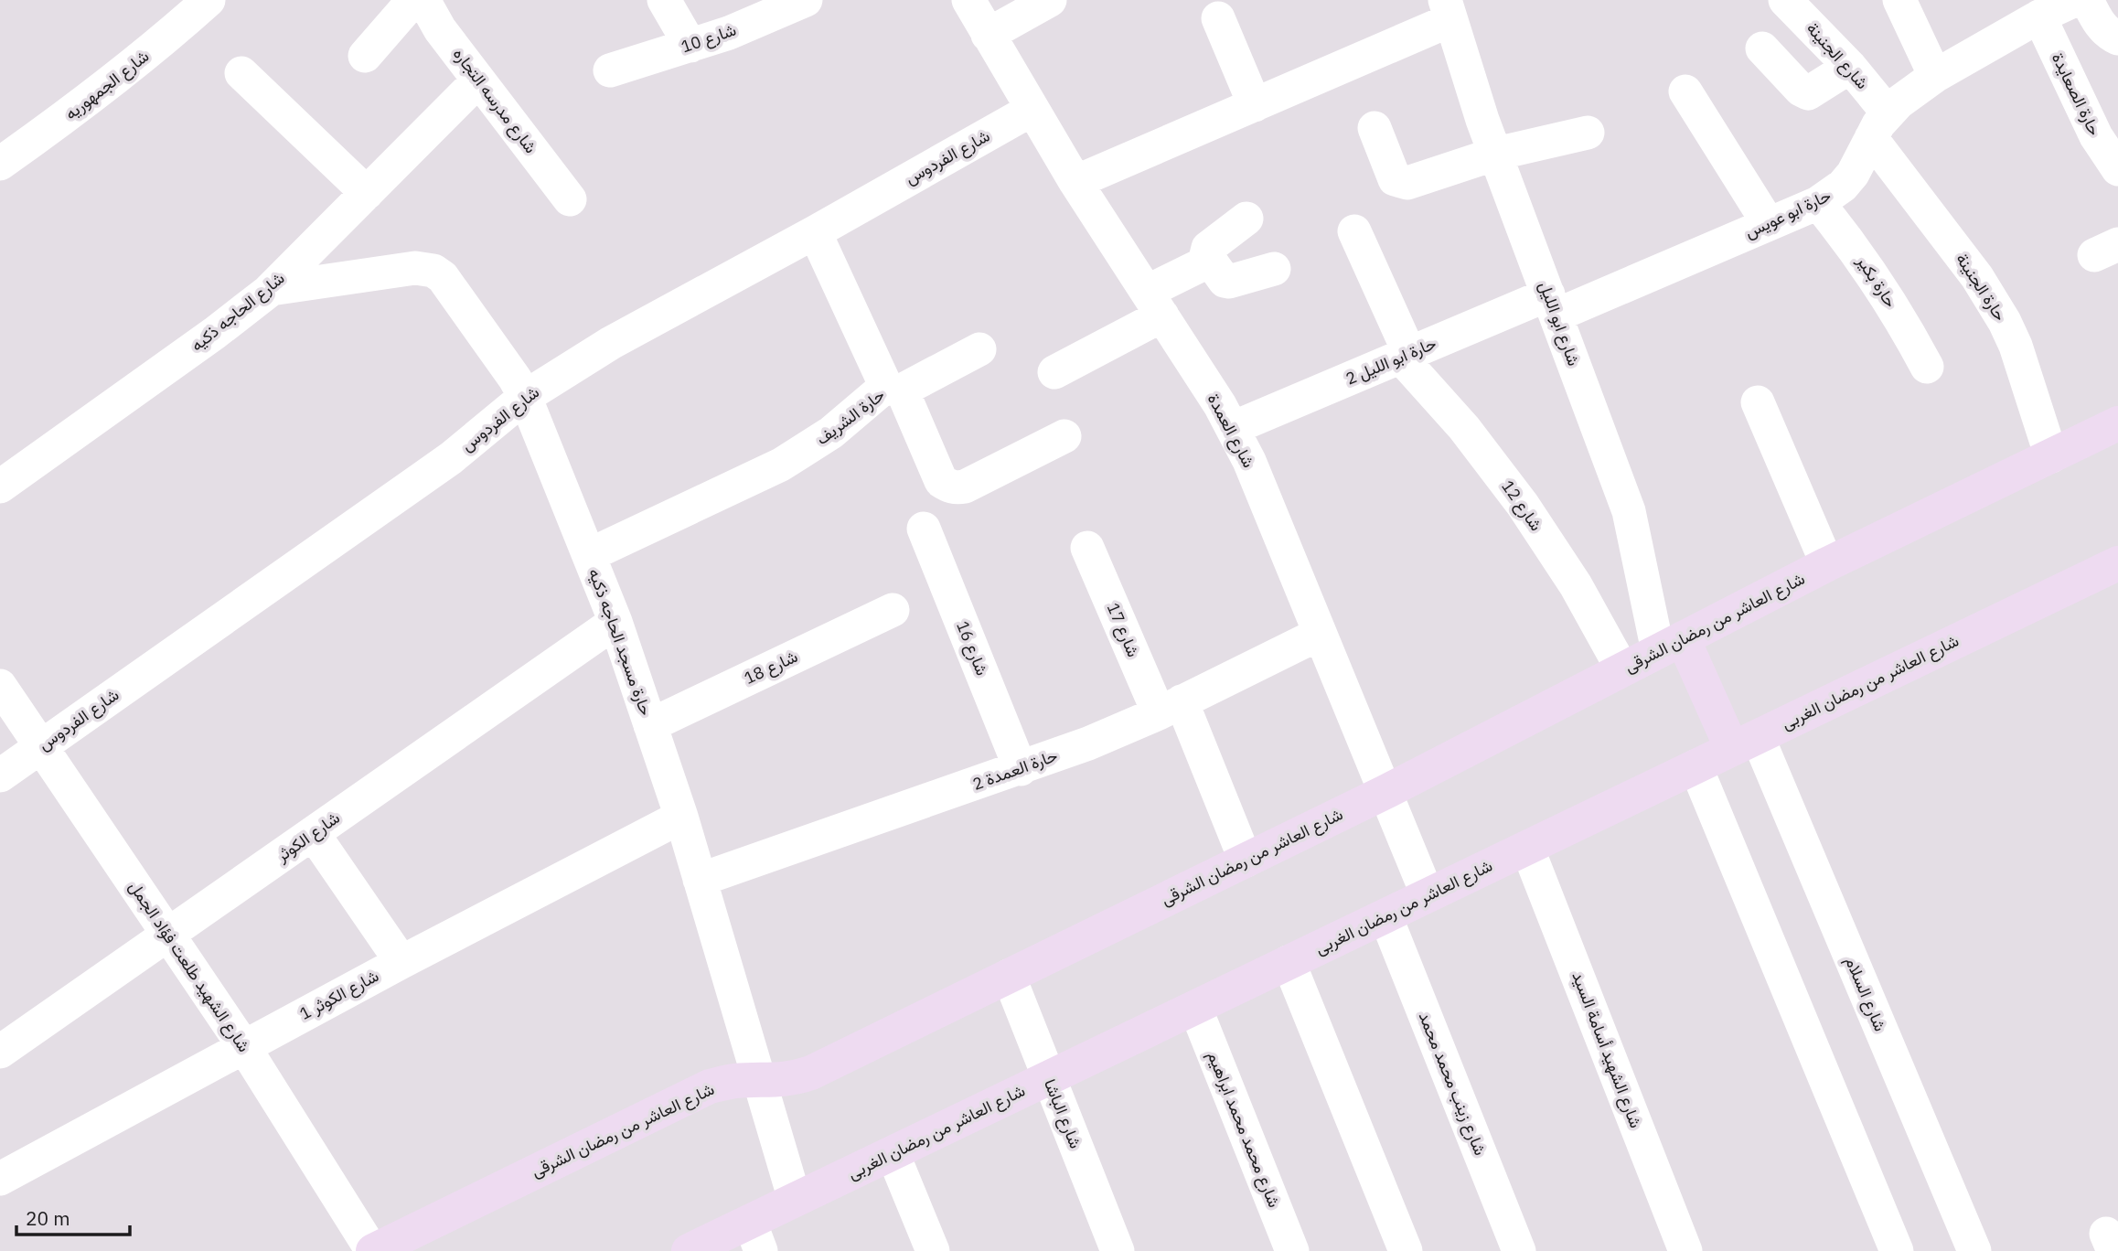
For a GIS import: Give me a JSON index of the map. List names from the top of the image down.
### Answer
{
  "streets": {
    "street": [
      "شارع 10",
      "شارع الجنينة",
      "شارع الجمهوريه",
      "حارة الصعايدة",
      "شارع مدرسه التجاره",
      "شارع الفردوس",
      "حارة ابو عويس",
      "حارة بكير",
      "حارة الجنينة",
      "شارع الحاجه ذكيه",
      "شارع ابو الليل",
      "حارة ابو الليل 2",
      "حارة الشريف",
      "شارع العمدة",
      "شارع 12",
      "شارع العاشر من رمضان الشرقى",
      "شارع 17",
      "حارة مسجد الحاجه ذكيه",
      "شارع 16",
      "شارع 18",
      "شارع العاشر من رمضان الغربى",
      "حارة العمدة 2",
      "شارع الكوثر",
      "شارع الشهيد طلعت فؤاد الجمل",
      "شارع السلام",
      "شارع الكوثر 1",
      "شارع الشهيد أسامة السيد",
      "شارع زينب محمد محمد",
      "شارع الباشا",
      "شارع محمد محمد ابراهيم"
    ]
  },
  "crossings": [
    ["شارع الجنينة", "حارة ابو عويس"],
    ["شارع الجنينة", "حارة الجنينة"],
    ["حارة الصعايدة", "حارة ابو عويس"],
    ["شارع مدرسه التجاره", "شارع الحاجه ذكيه"],
    ["شارع الفردوس", "شارع العمدة"],
    ["شارع الفردوس", "حارة مسجد الحاجه ذكيه"],
    ["شارع الفردوس", "شارع الشهيد طلعت فؤاد الجمل"],
    ["حارة ابو عويس", "حارة بكير"],
    ["حارة ابو عويس", "حارة الجنينة"],
    ["حارة ابو عويس", "شارع ابو الليل"],
    ["حارة ابو عويس", "حارة ابو الليل 2"],
    ["حارة الجنينة", "شارع العاشر من رمضان الشرقى"],
    ["شارع الحاجه ذكيه", "حارة مسجد الحاجه ذكيه"],
    ["شارع ابو الليل", "حارة ابو الليل 2"],
    ["شارع ابو الليل", "شارع العاشر من رمضان الشرقى"],
    ["حارة ابو الليل 2", "شارع العمدة"],
    ["حارة ابو الليل 2", "شارع 12"],
    ["حارة الشريف", "حارة مسجد الحاجه ذكيه"],
    ["شارع العمدة", "شارع العاشر من رمضان الشرقى"],
    ["شارع العمدة", "شارع العاشر من رمضان الغربى"],
    ["شارع العمدة", "حارة العمدة 2"],
    ["شارع 12", "شارع العاشر من رمضان الشرقى"],
    ["شارع العاشر من رمضان الشرقى", "شارع 17"],
    ["شارع العاشر من رمضان الشرقى", "حارة مسجد الحاجه ذكيه"],
    ["شارع العاشر من رمضان الشرقى", "شارع الشهيد طلعت فؤاد الجمل"],
    ["شارع العاشر من رمضان الشرقى", "شارع الباشا"],
    ["شارع 17", "حارة العمدة 2"],
    ["حارة مسجد الحاجه ذكيه", "شارع 18"],
    ["حارة مسجد الحاجه ذكيه", "شارع العاشر من رمضان الغربى"],
    ["حارة مسجد الحاجه ذكيه", "حارة العمدة 2"],
    ["حارة مسجد الحاجه ذكيه", "شارع الكوثر"],
    ["حارة مسجد الحاجه ذكيه", "شارع الكوثر 1"],
    ["شارع 16", "حارة العمدة 2"],
    ["شارع العاشر من رمضان الغربى", "شارع السلام"],
    ["شارع العاشر من رمضان الغربى", "شارع الشهيد أسامة السيد"],
    ["شارع العاشر من رمضان الغربى", "شارع زينب محمد محمد"],
    ["شارع العاشر من رمضان الغربى", "شارع الباشا"],
    ["شارع العاشر من رمضان الغربى", "شارع محمد محمد ابراهيم"],
    ["شارع الكوثر", "شارع الشهيد طلعت فؤاد الجمل"],
    ["شارع الشهيد طلعت فؤاد الجمل", "شارع الكوثر 1"]
  ],
  "scale_bar": "20 m"
}
